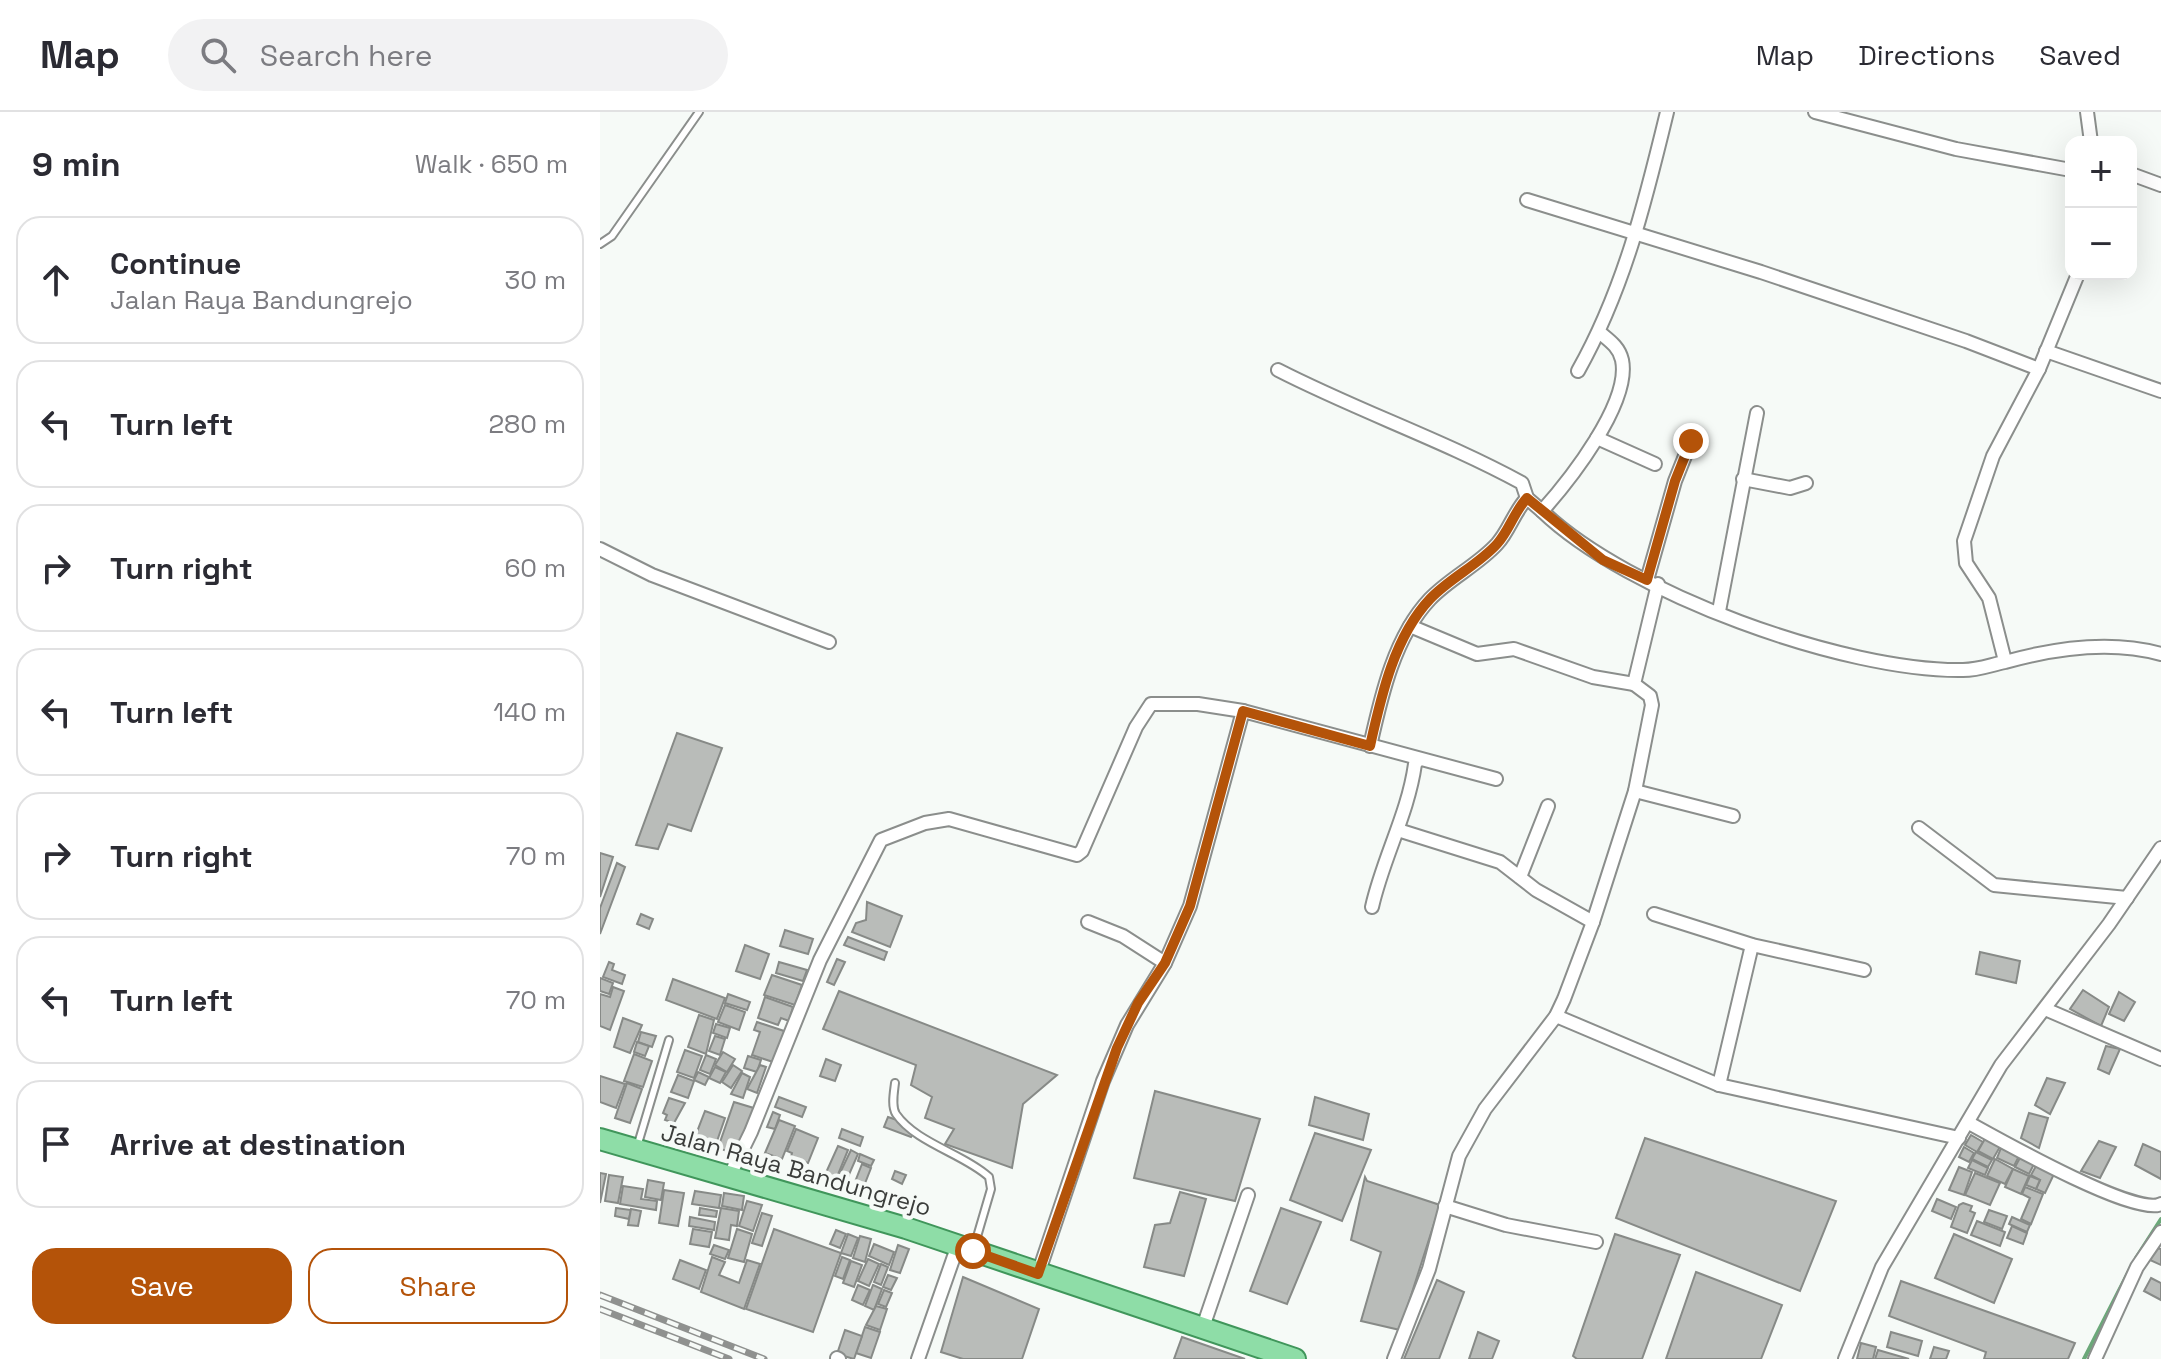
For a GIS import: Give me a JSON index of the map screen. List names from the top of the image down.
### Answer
{
  "streets": {
    "main road": ["Jalan Raya Bandungrejo"]
  },
  "page": {
    "header": "Map",
    "search": "Search here",
    "nav": ["Map", "Directions", "Saved"],
    "heading": ["9 min", "Walk · 650 m"],
    "map_buttons": ["+", "−"],
    "list": [
      ["Continue", "Jalan Raya Bandungrejo", "30 m"],
      ["Turn left", "280 m"],
      ["Turn right", "60 m"],
      ["Turn left", "140 m"],
      ["Turn right", "70 m"],
      ["Turn left", "70 m"],
      "Arrive at destination"
    ],
    "buttons": ["Save", "Share"]
  }
}
